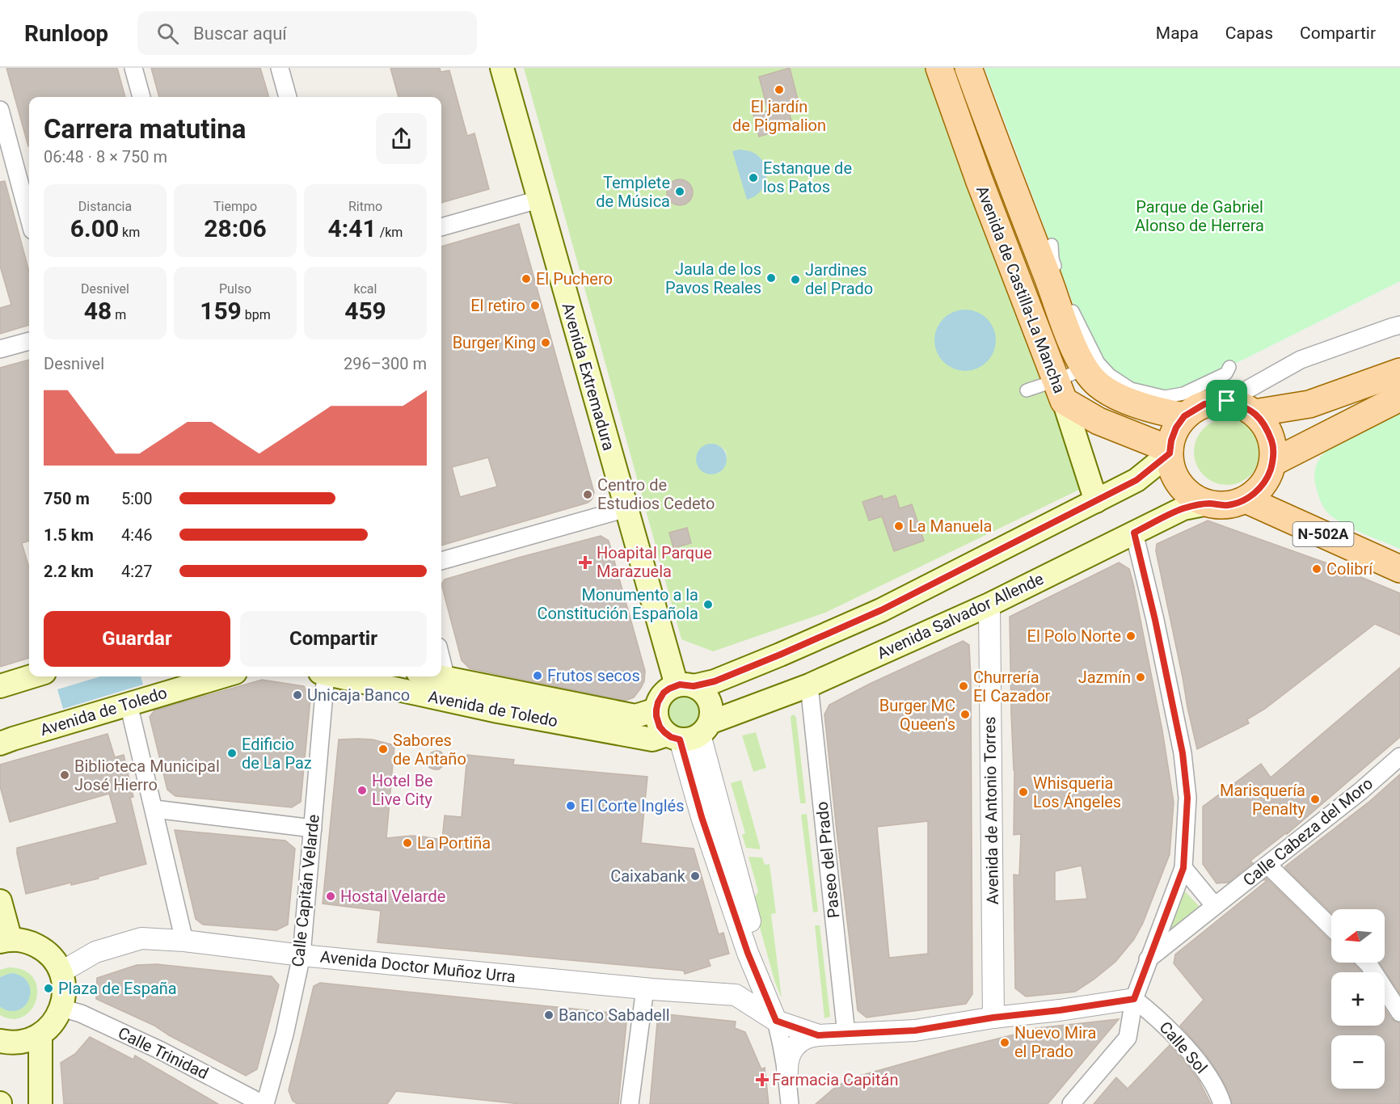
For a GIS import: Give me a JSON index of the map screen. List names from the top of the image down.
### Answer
{
  "streets": {
    "main road": [
      "Avenida de Castilla-La Mancha",
      "Avenida Extremadura",
      "N-502A",
      "Avenida Salvador Allende",
      "Avenida de Toledo"
    ],
    "street": [
      "Avenida de Antonio Torres",
      "Calle Cabeza del Moro",
      "Paseo del Prado",
      "Calle Capitán Velarde",
      "Avenida Doctor Muñoz Urra",
      "Calle Sol",
      "Calle Trinidad"
    ]
  },
  "crossings": [
    ["Avenida de Castilla-La Mancha", "N-502A"],
    ["Avenida de Castilla-La Mancha", "Avenida Salvador Allende"],
    ["Avenida Extremadura", "Avenida Salvador Allende"],
    ["Avenida Extremadura", "Avenida de Toledo"],
    ["Avenida Extremadura", "Avenida Doctor Muñoz Urra"],
    ["N-502A", "Avenida Salvador Allende"],
    ["Avenida Salvador Allende", "Avenida de Toledo"],
    ["Avenida Salvador Allende", "Avenida de Antonio Torres"],
    ["Avenida Salvador Allende", "Paseo del Prado"],
    ["Calle Capitán Velarde", "Avenida Doctor Muñoz Urra"],
    ["Calle Capitán Velarde", "Calle Trinidad"]
  ],
  "parks": ["Parque de Gabriel Alonso de Herrera"],
  "places": {
    "other": [
      "El jardín de Pigmalion",
      "Estanque de los Patos",
      "Templete de Música",
      "Jaula de los Pavos Reales",
      "El Puchero",
      "Jardines del Prado",
      "El retiro",
      "Burger King",
      "Centro de Estudios Cedeto",
      "La Manuela",
      "Colibrí",
      "Monumento a la Constitución Española",
      "El Polo Norte",
      "Frutos secos",
      "Jazmín",
      "Churrería El Cazador",
      "Unicaja Banco",
      "Burger MC Queen's",
      "Sabores de Antaño",
      "Edificio de La Paz",
      "Biblioteca Municipal José Hierro",
      "Hotel Be Live City",
      "Whisqueria Los Ángeles",
      "Marisquería Penalty",
      "El Corte Inglés",
      "La Portiña",
      "Caixabank",
      "Hostal Velarde",
      "Plaza de España",
      "Banco Sabadell",
      "Nuevo Mira el Prado"
    ],
    "health": ["Hoapital Parque Marazuela", "Farmacia Capitán"]
  },
  "north": "left",
  "page": {
    "header": "Runloop",
    "search": "Buscar aquí",
    "nav": ["Mapa", "Capas", "Compartir"],
    "heading": ["Carrera matutina", "06:48 · 8 × 750 m"],
    "stats": [
      ["Distancia", "6.00 km"],
      ["Tiempo", "28:06"],
      ["Ritmo", "4:41 /km"],
      ["Desnivel", "48 m"],
      ["Pulso", "159 bpm"],
      ["kcal", "459"]
    ],
    "chart": ["Desnivel", "296–300 m"],
    "list": [
      {
        "name": "750 m",
        "note": "5:00"
      },
      {
        "name": "1.5 km",
        "note": "4:46"
      },
      {
        "name": "2.2 km",
        "note": "4:27"
      }
    ],
    "buttons": ["Guardar", "Compartir"],
    "map_buttons": ["+", "−"]
  }
}
